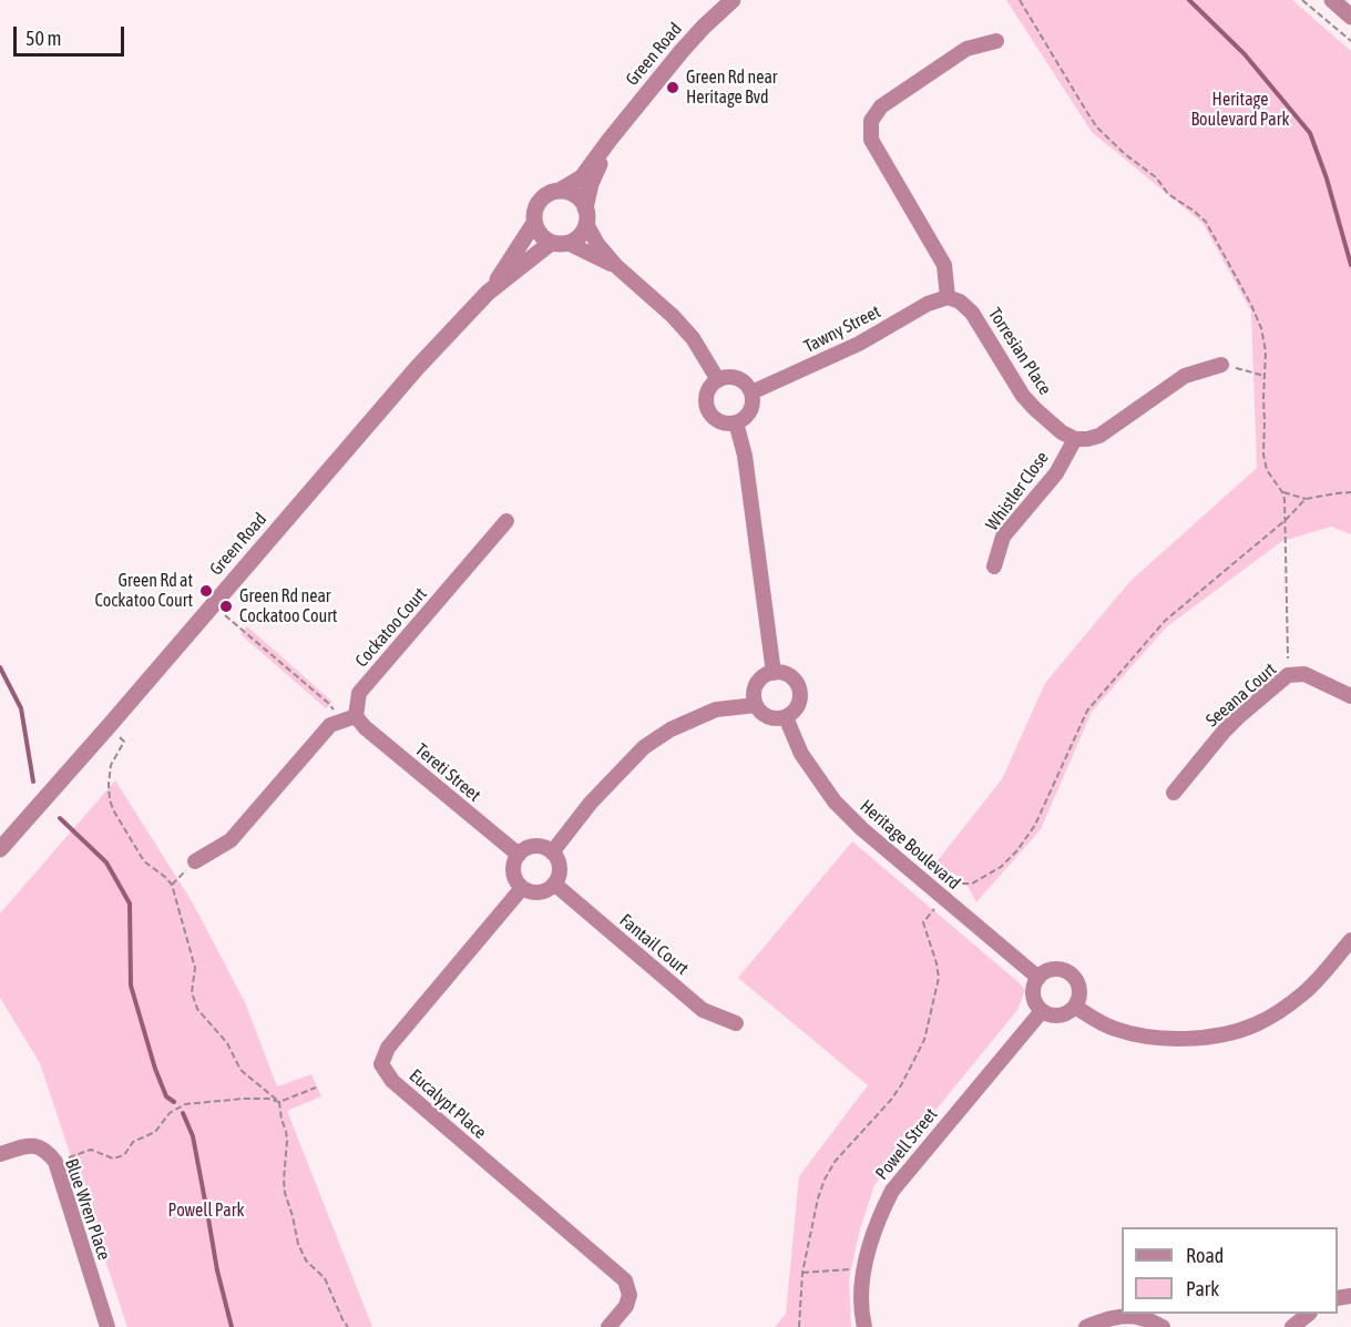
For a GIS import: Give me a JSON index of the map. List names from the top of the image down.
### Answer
{
  "streets": {
    "street": [
      "Green Road",
      "Tawny Street",
      "Torresian Place",
      "Whistler Close",
      "Cockatoo Court",
      "Seeana Court",
      "Tereti Street",
      "Heritage Boulevard",
      "Fantail Court",
      "Eucalypt Place",
      "Powell Street",
      "Blue Wren Place"
    ]
  },
  "crossings": [
    ["Tawny Street", "Torresian Place"],
    ["Torresian Place", "Whistler Close"],
    ["Cockatoo Court", "Tereti Street"],
    ["Tereti Street", "Fantail Court"],
    ["Tereti Street", "Eucalypt Place"],
    ["Heritage Boulevard", "Powell Street"],
    ["Fantail Court", "Eucalypt Place"]
  ],
  "parks": ["Heritage Boulevard Park", "Powell Park"],
  "places": ["Green Rd near Heritage Bvd", "Green Rd at Cockatoo Court", "Green Rd near Cockatoo Court"],
  "legend": ["Road", "Park"],
  "scale_bar": "50 m"
}
